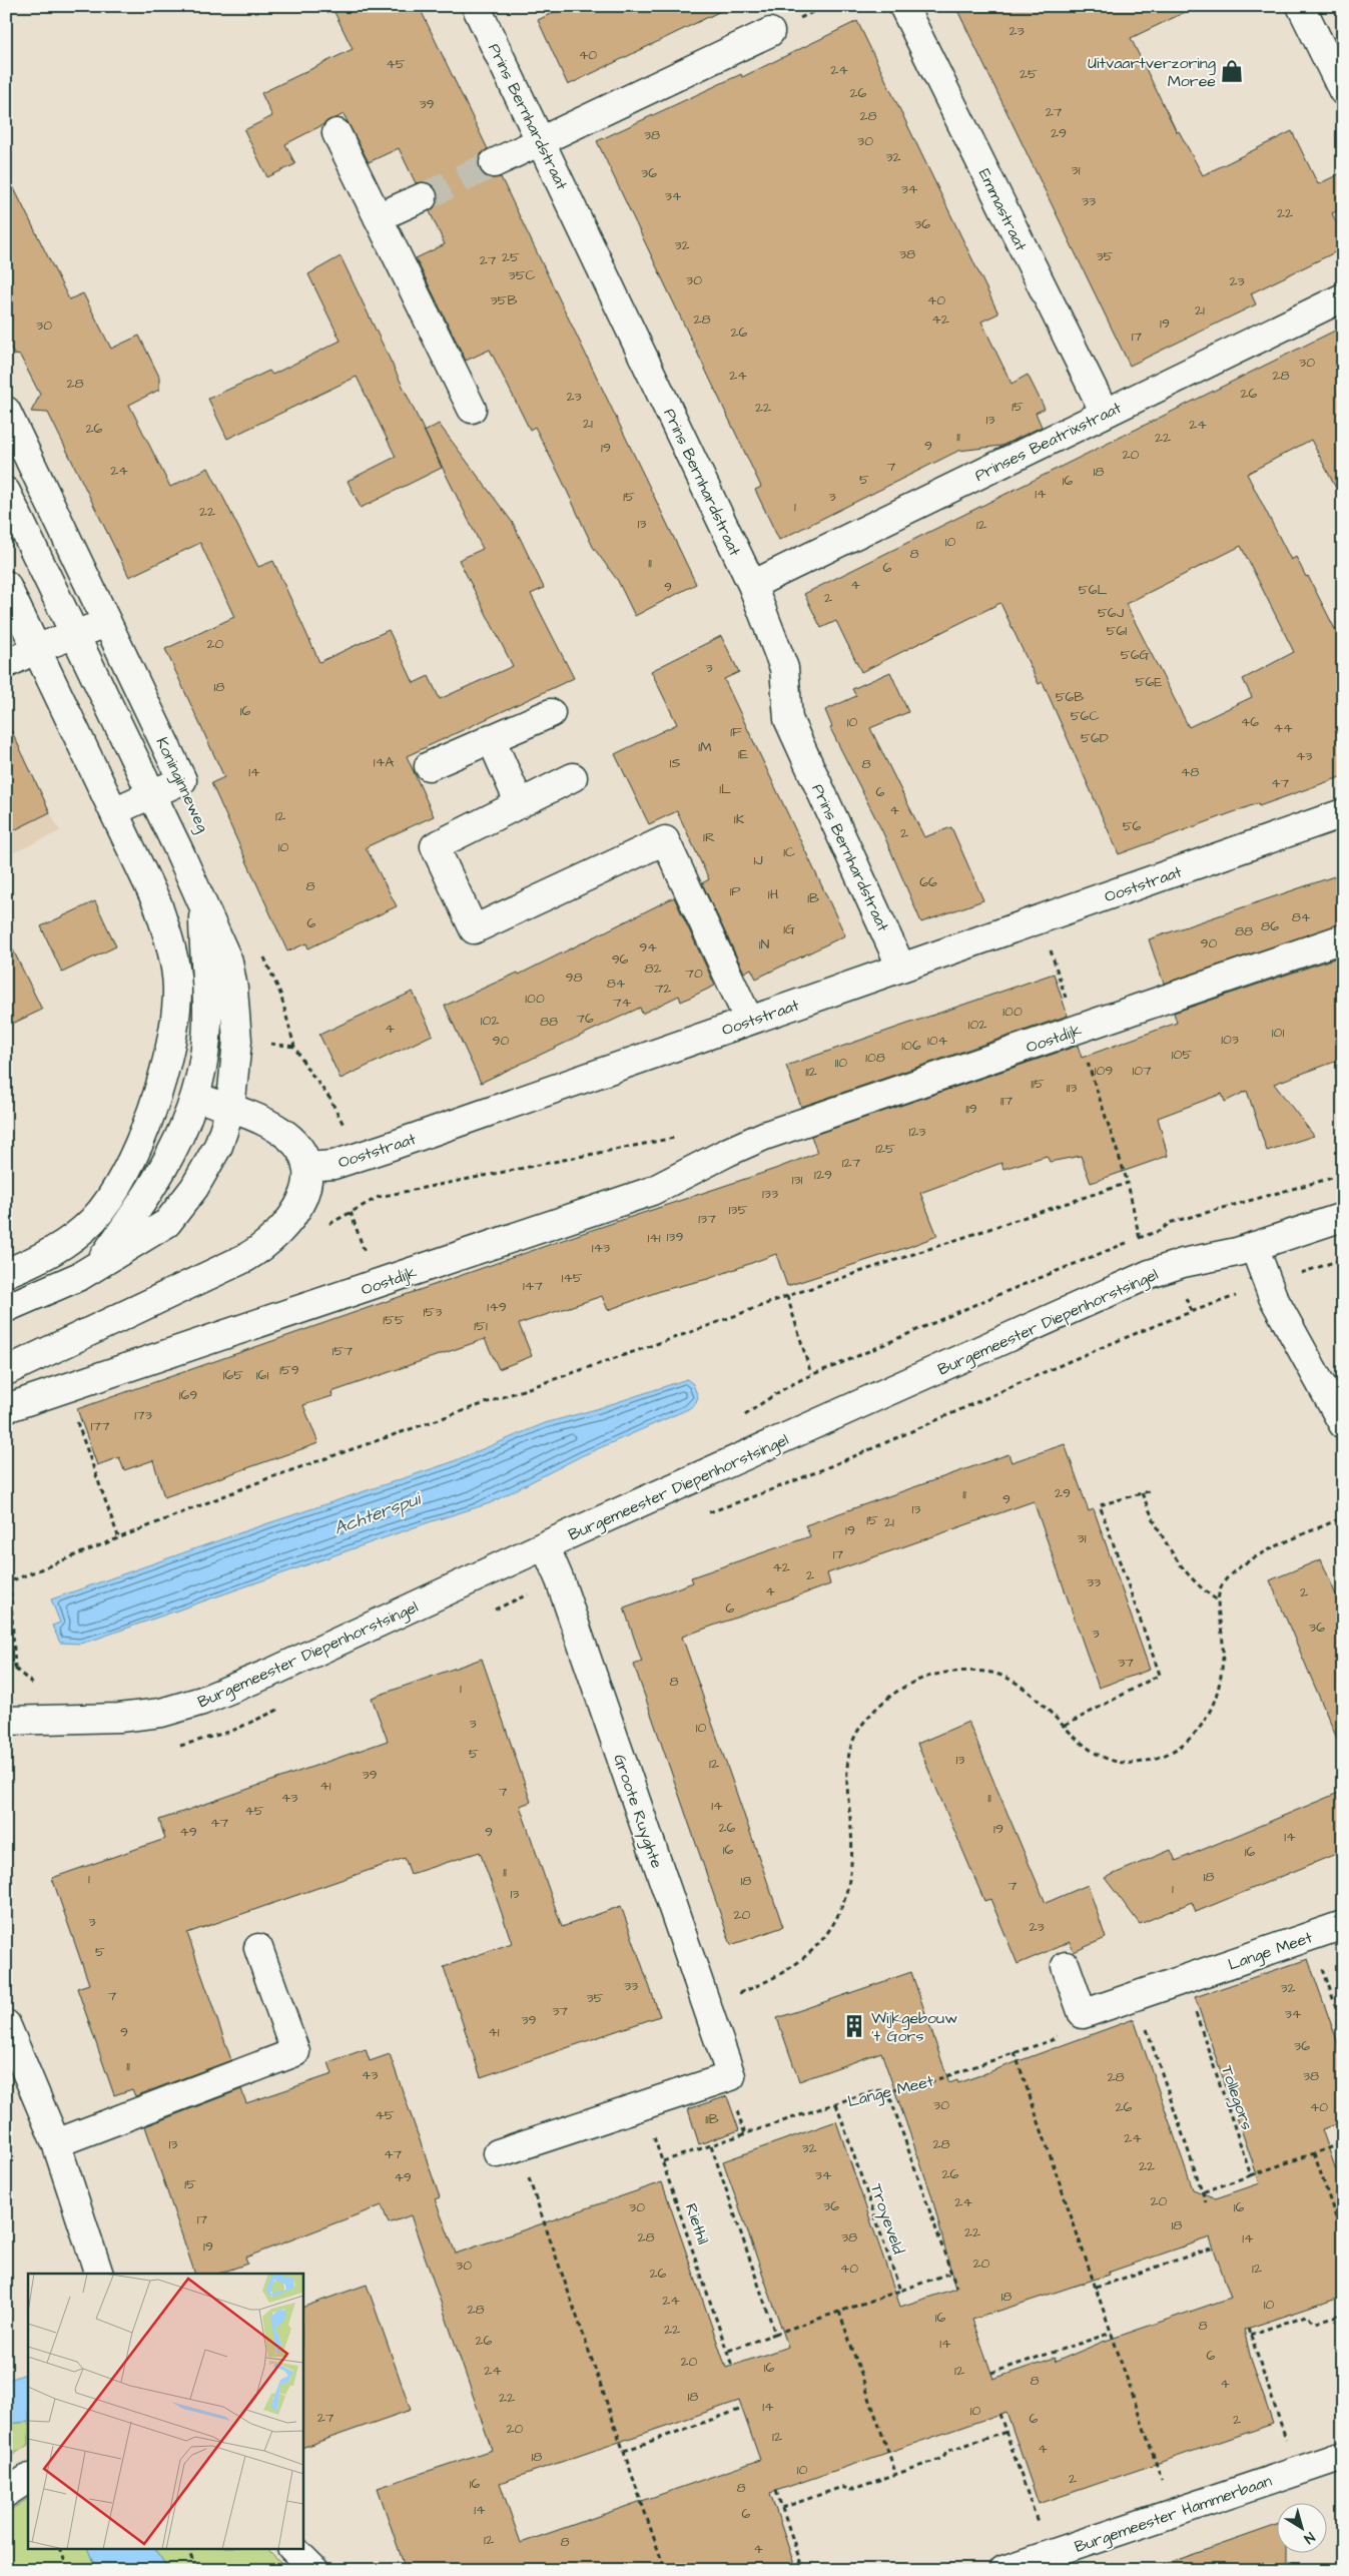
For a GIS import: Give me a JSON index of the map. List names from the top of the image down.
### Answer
{
  "streets": {
    "street": [
      "Prins Bernhardstraat",
      "Emmastraat",
      "Prinses Beatrixstraat",
      "Koninginneweg",
      "Ooststraat",
      "Oostdijk",
      "Burgemeester Diepenhorstsingel",
      "Groote Ruyghte",
      "Lange Meet",
      "Burgemeester Hammerbaan"
    ],
    "path": ["Tollegors", "Troyeveld", "Riethil"]
  },
  "crossings": [
    ["Prins Bernhardstraat", "Prinses Beatrixstraat"],
    ["Prins Bernhardstraat", "Ooststraat"],
    ["Emmastraat", "Prinses Beatrixstraat"],
    ["Burgemeester Diepenhorstsingel", "Groote Ruyghte"],
    ["Groote Ruyghte", "Riethil"],
    ["Lange Meet", "Tollegors"],
    ["Lange Meet", "Troyeveld"],
    ["Lange Meet", "Riethil"]
  ],
  "water": ["Achterspui"],
  "places": {
    "shop": ["Uitvaartverzoring Moree"],
    "building": ["Wijkgebouw 't Gors"]
  },
  "house_numbers": [
    "23",
    "40",
    "45",
    "24",
    "25",
    "26",
    "39",
    "27",
    "28",
    "29",
    "38",
    "30",
    "32",
    "31",
    "36",
    "34",
    "34",
    "33",
    "22",
    "36",
    "32",
    "38",
    "35",
    "25",
    "27",
    "35C",
    "30",
    "23",
    "35B",
    "40",
    "21",
    "28",
    "42",
    "19",
    "30",
    "26",
    "17",
    "30",
    "24",
    "28",
    "28",
    "26",
    "23",
    "15",
    "22",
    "13",
    "21",
    "24",
    "26",
    "11",
    "22",
    "9",
    "19",
    "20",
    "7",
    "24",
    "18",
    "5",
    "16",
    "14",
    "15",
    "3",
    "1",
    "22",
    "13",
    "12",
    "10",
    "8",
    "11",
    "6",
    "4",
    "9",
    "56L",
    "2",
    "56J",
    "56I",
    "20",
    "56G",
    "3",
    "56E",
    "18",
    "56B",
    "16",
    "56C",
    "10",
    "46",
    "44",
    "1F",
    "56D",
    "1M",
    "1E",
    "43",
    "14A",
    "1S",
    "8",
    "14",
    "48",
    "47",
    "1L",
    "6",
    "4",
    "12",
    "1K",
    "56",
    "2",
    "1R",
    "10",
    "1C",
    "1J",
    "66",
    "8",
    "1P",
    "1H",
    "1B",
    "84",
    "6",
    "86",
    "1G",
    "88",
    "90",
    "1N",
    "94",
    "96",
    "82",
    "70",
    "98",
    "84",
    "72",
    "100",
    "74",
    "100",
    "76",
    "102",
    "88",
    "102",
    "4",
    "101",
    "103",
    "90",
    "104",
    "106",
    "105",
    "108",
    "110",
    "109",
    "107",
    "112",
    "115",
    "113",
    "117",
    "119",
    "123",
    "125",
    "127",
    "129",
    "131",
    "133",
    "135",
    "137",
    "139",
    "141",
    "143",
    "145",
    "147",
    "149",
    "153",
    "155",
    "151",
    "157",
    "159",
    "165",
    "161",
    "169",
    "173",
    "177",
    "29",
    "11",
    "9",
    "13",
    "15",
    "21",
    "19",
    "31",
    "17",
    "42",
    "2",
    "33",
    "4",
    "2",
    "6",
    "36",
    "3",
    "37",
    "8",
    "1",
    "3",
    "10",
    "5",
    "13",
    "12",
    "39",
    "41",
    "7",
    "43",
    "11",
    "14",
    "45",
    "47",
    "26",
    "19",
    "49",
    "9",
    "14",
    "16",
    "16",
    "11",
    "18",
    "1",
    "18",
    "7",
    "1",
    "13",
    "20",
    "3",
    "23",
    "5",
    "33",
    "32",
    "7",
    "35",
    "37",
    "34",
    "39",
    "9",
    "41",
    "36",
    "11",
    "43",
    "38",
    "28",
    "30",
    "26",
    "40",
    "45",
    "11B",
    "24",
    "13",
    "28",
    "32",
    "47",
    "22",
    "26",
    "34",
    "49",
    "15",
    "20",
    "24",
    "36",
    "30",
    "16",
    "17",
    "18",
    "22",
    "28",
    "38",
    "14",
    "19",
    "20",
    "30",
    "40",
    "12",
    "26",
    "18",
    "24",
    "10",
    "28",
    "16",
    "8",
    "22",
    "26",
    "14",
    "6",
    "20",
    "16",
    "24",
    "12",
    "8",
    "4",
    "18",
    "22",
    "14",
    "10",
    "27",
    "6",
    "2",
    "20",
    "12",
    "4",
    "18",
    "10",
    "2",
    "16",
    "8",
    "14",
    "6",
    "12",
    "8",
    "4"
  ],
  "north": "bottom right"
}
